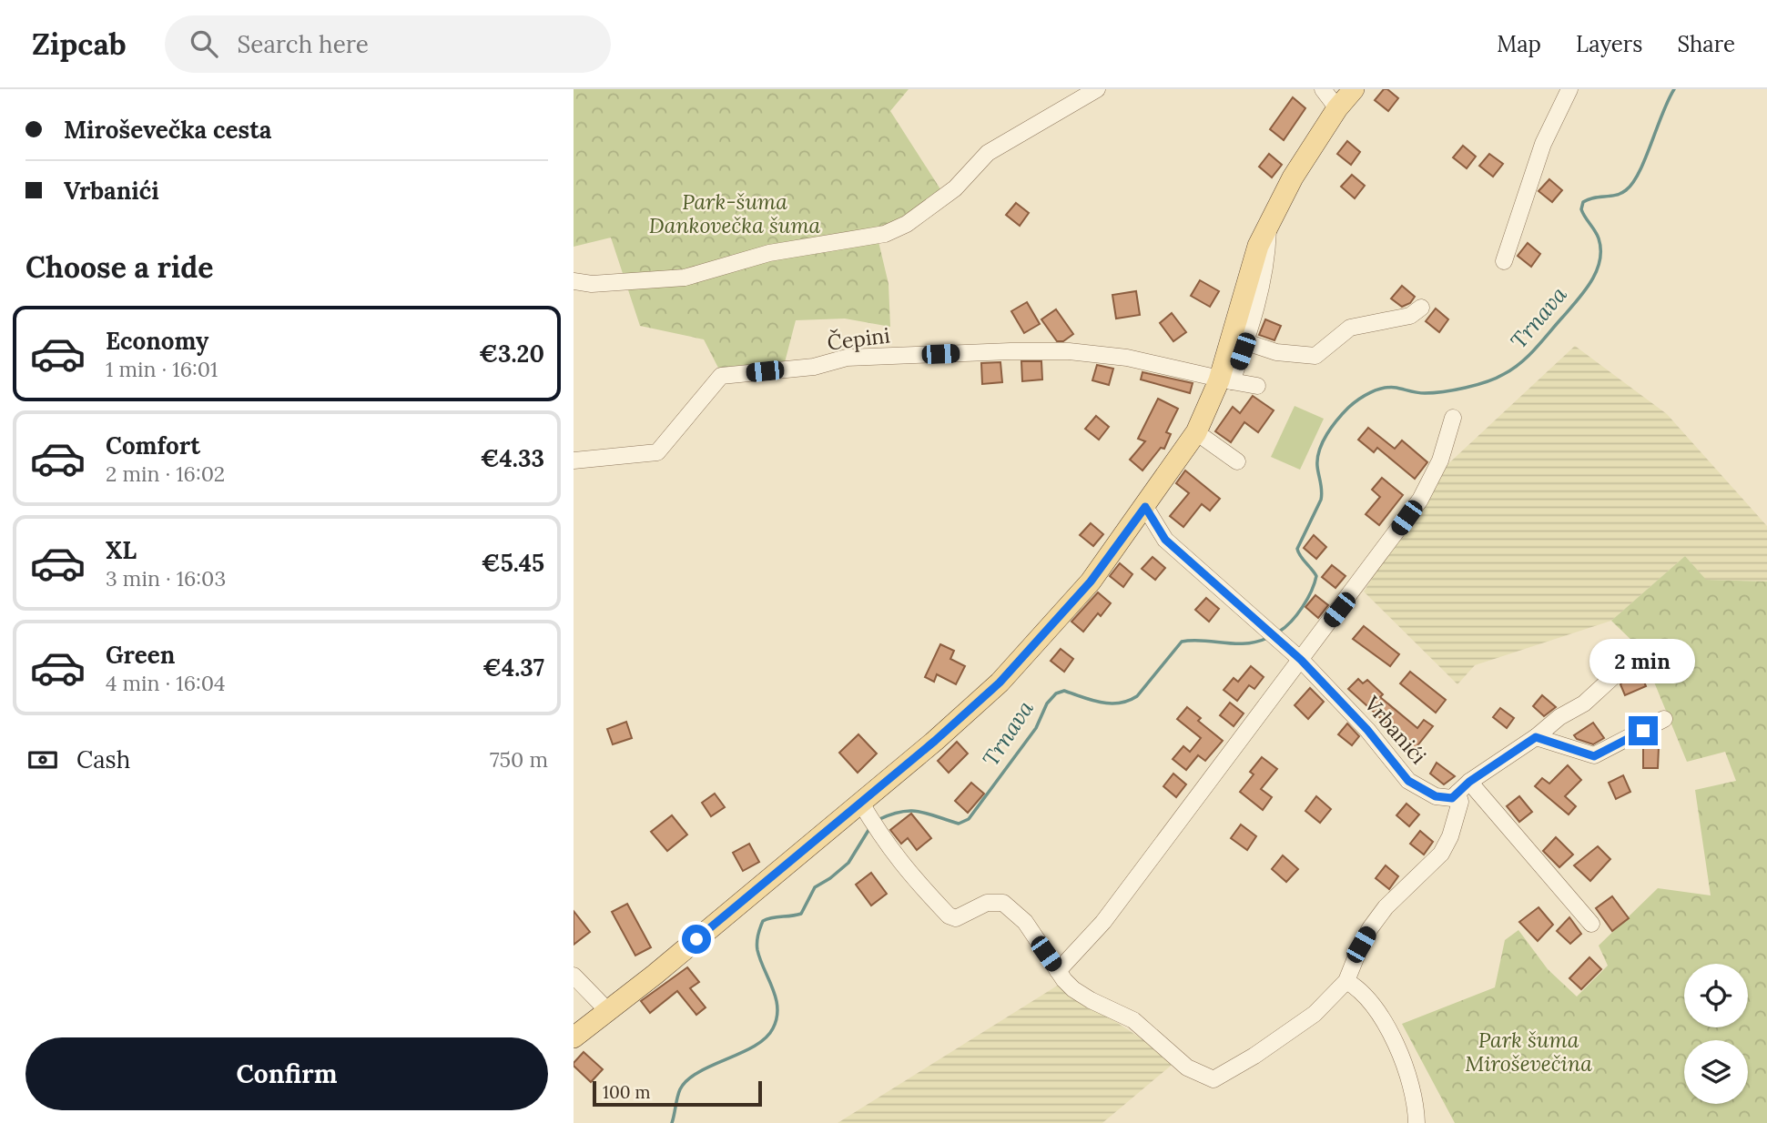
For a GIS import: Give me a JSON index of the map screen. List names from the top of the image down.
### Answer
{
  "streets": {
    "street": ["Čepini", "Vrbanići"]
  },
  "water": ["Trnava"],
  "parks": ["Park-šuma Dankovečka šuma", "Park šuma Miroševečina"],
  "scale_bar": "100 m",
  "page": {
    "header": "Zipcab",
    "search": "Search here",
    "nav": ["Map", "Layers", "Share"],
    "banner": ["Miroševečka cesta", "Vrbanići"],
    "heading": "Choose a ride",
    "list": [
      {
        "name": "Economy",
        "note": "1 min · 16:01",
        "value": "€3.20"
      },
      {
        "name": "Comfort",
        "note": "2 min · 16:02",
        "value": "€4.33"
      },
      {
        "name": "XL",
        "note": "3 min · 16:03",
        "value": "€5.45"
      },
      {
        "name": "Green",
        "note": "4 min · 16:04",
        "value": "€4.37"
      }
    ],
    "bubble": "2 min",
    "pay": ["Cash", "750 m"],
    "buttons": "Confirm",
    "scale": "100 m"
  }
}
